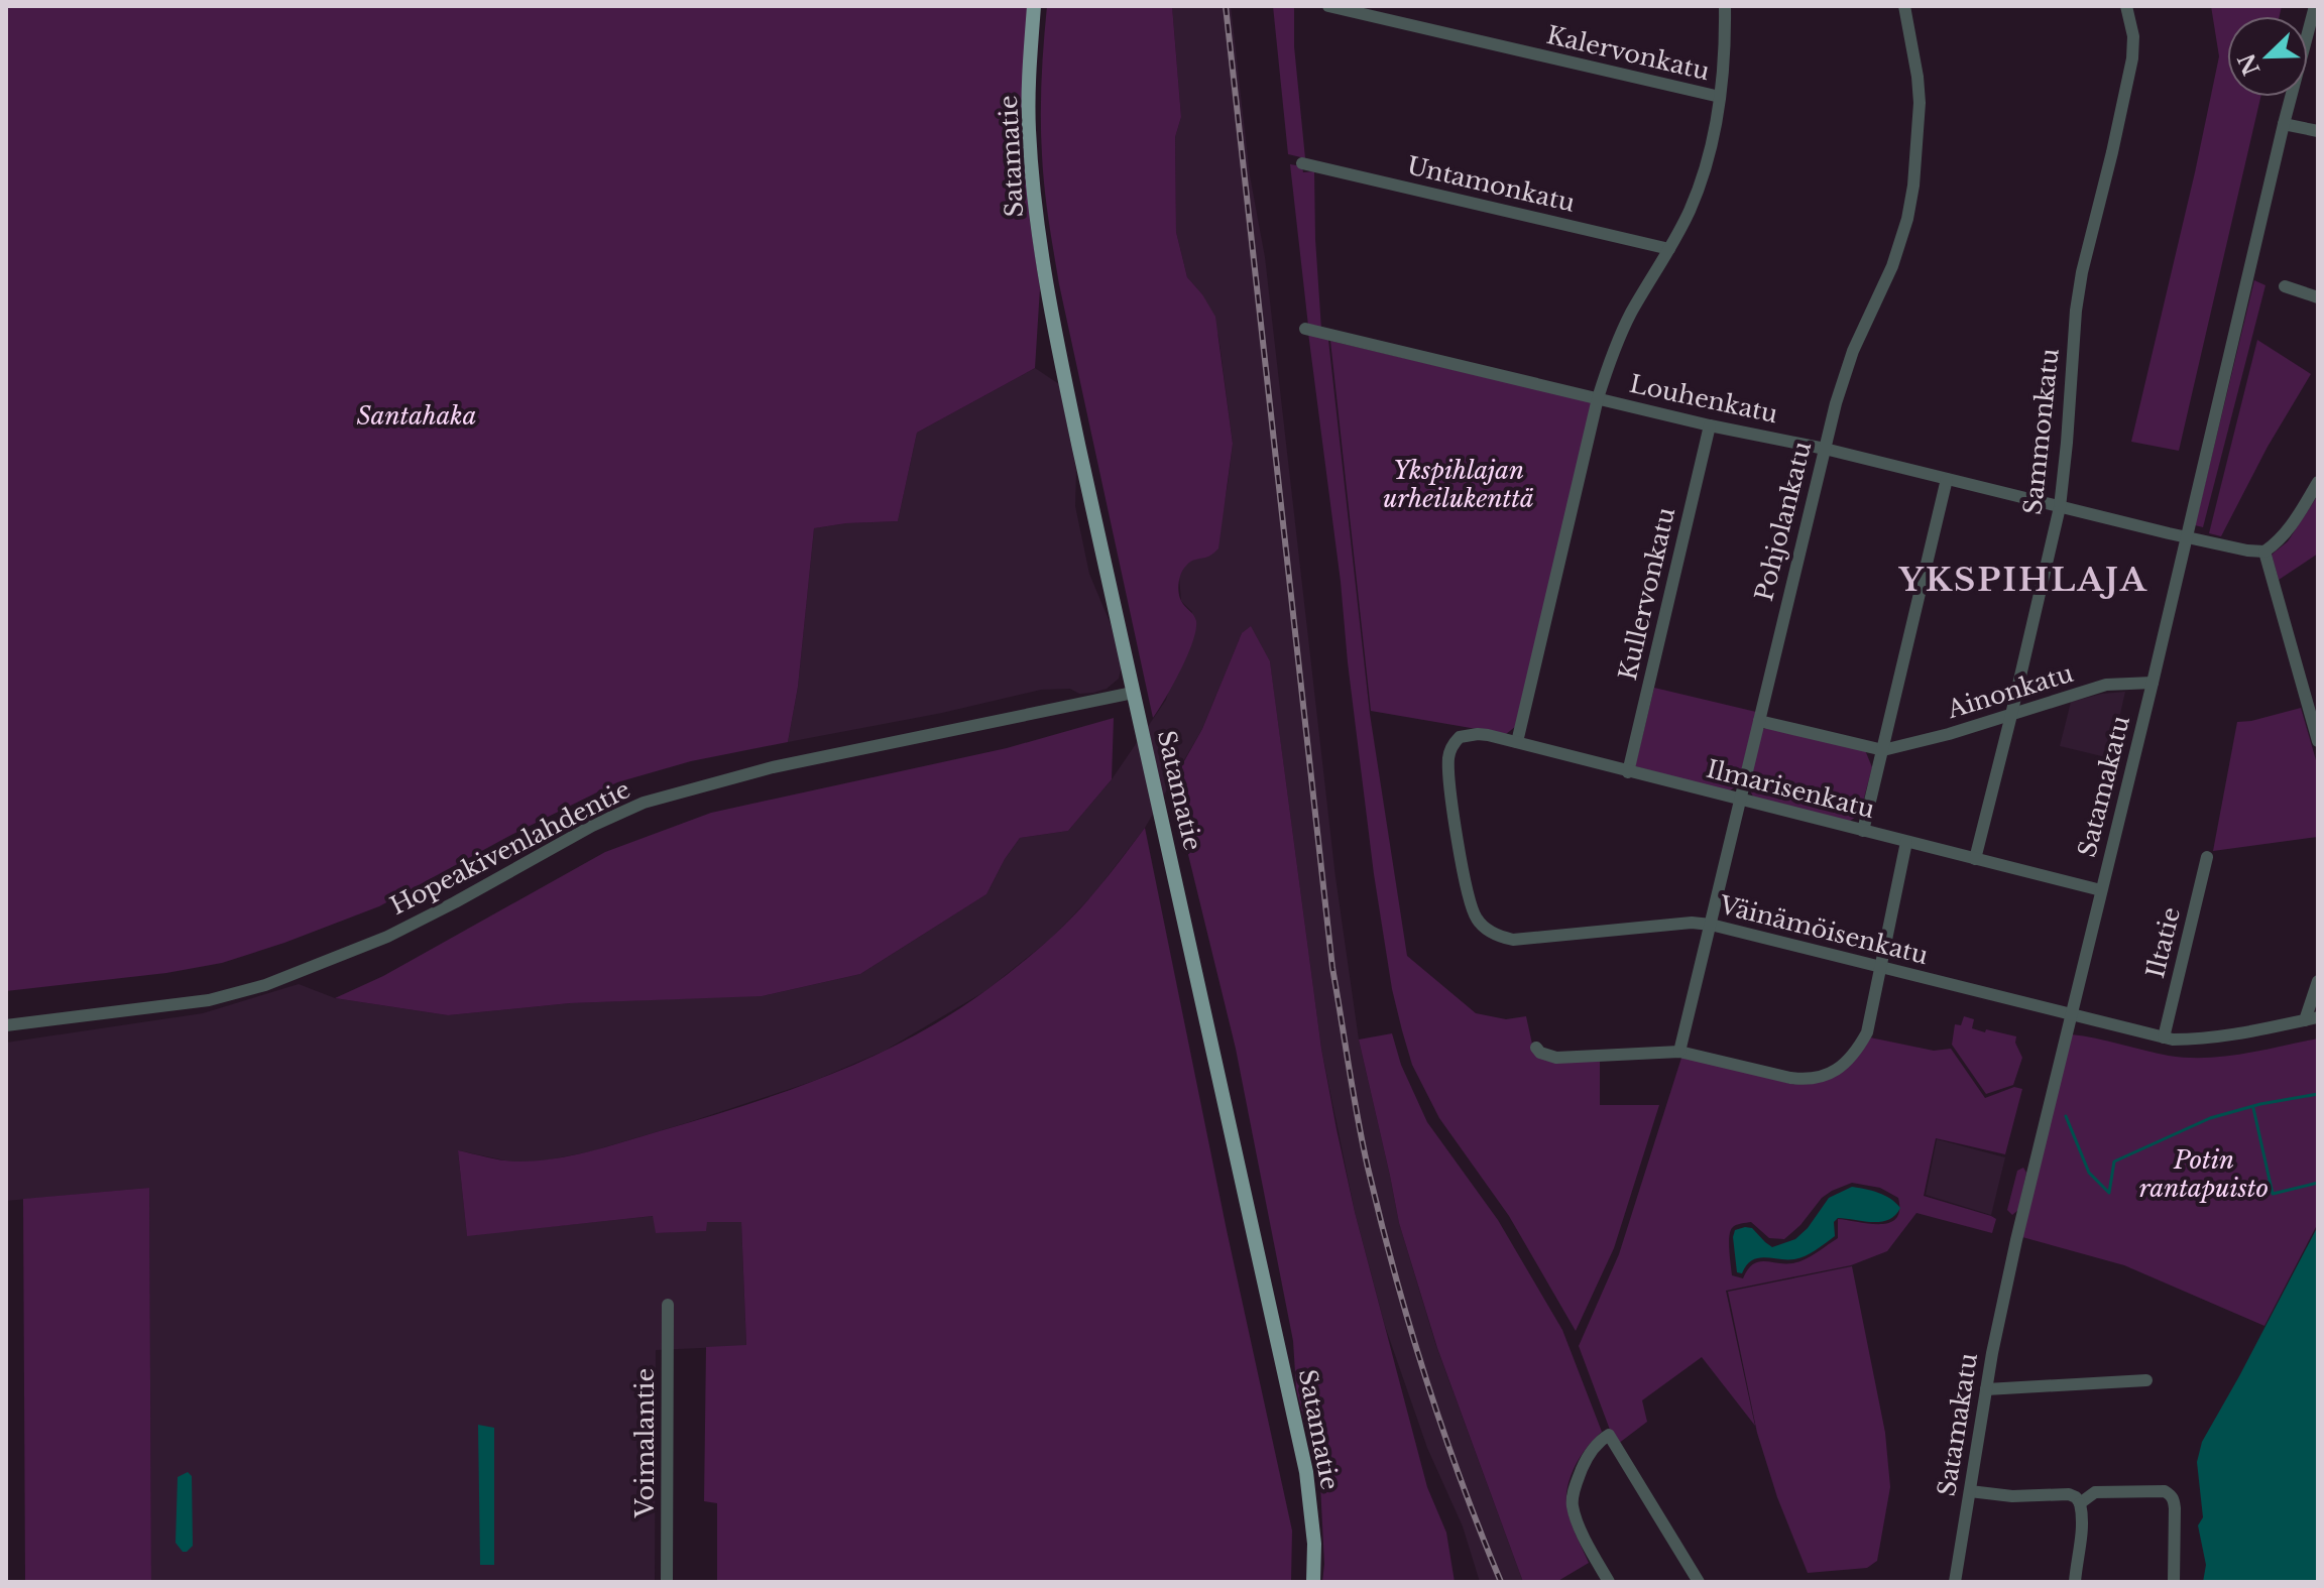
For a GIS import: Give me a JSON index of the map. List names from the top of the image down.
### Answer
{
  "streets": {
    "main road": ["Satamatie"],
    "street": [
      "Kalervonkatu",
      "Untamonkatu",
      "Louhenkatu",
      "Sammonkatu",
      "Pohjolankatu",
      "Kullervonkatu",
      "Ainonkatu",
      "Satamakatu",
      "Ilmarisenkatu",
      "Hopeakivenlahdentie",
      "Väinämöisenkatu",
      "Iltatie",
      "Voimalantie"
    ]
  },
  "crossings": [
    ["Satamatie", "Hopeakivenlahdentie"],
    ["Louhenkatu", "Sammonkatu"],
    ["Louhenkatu", "Pohjolankatu"],
    ["Louhenkatu", "Kullervonkatu"],
    ["Louhenkatu", "Satamakatu"],
    ["Sammonkatu", "Ainonkatu"],
    ["Sammonkatu", "Ilmarisenkatu"],
    ["Pohjolankatu", "Ilmarisenkatu"],
    ["Pohjolankatu", "Väinämöisenkatu"],
    ["Kullervonkatu", "Ilmarisenkatu"],
    ["Ainonkatu", "Satamakatu"],
    ["Satamakatu", "Ilmarisenkatu"],
    ["Satamakatu", "Väinämöisenkatu"],
    ["Ilmarisenkatu", "Väinämöisenkatu"],
    ["Väinämöisenkatu", "Iltatie"]
  ],
  "districts": ["YKSPIHLAJA"],
  "parks": ["Santahaka", "Ykspihlajan urheilukenttä", "Potin rantapuisto"],
  "north": "bottom left"
}
